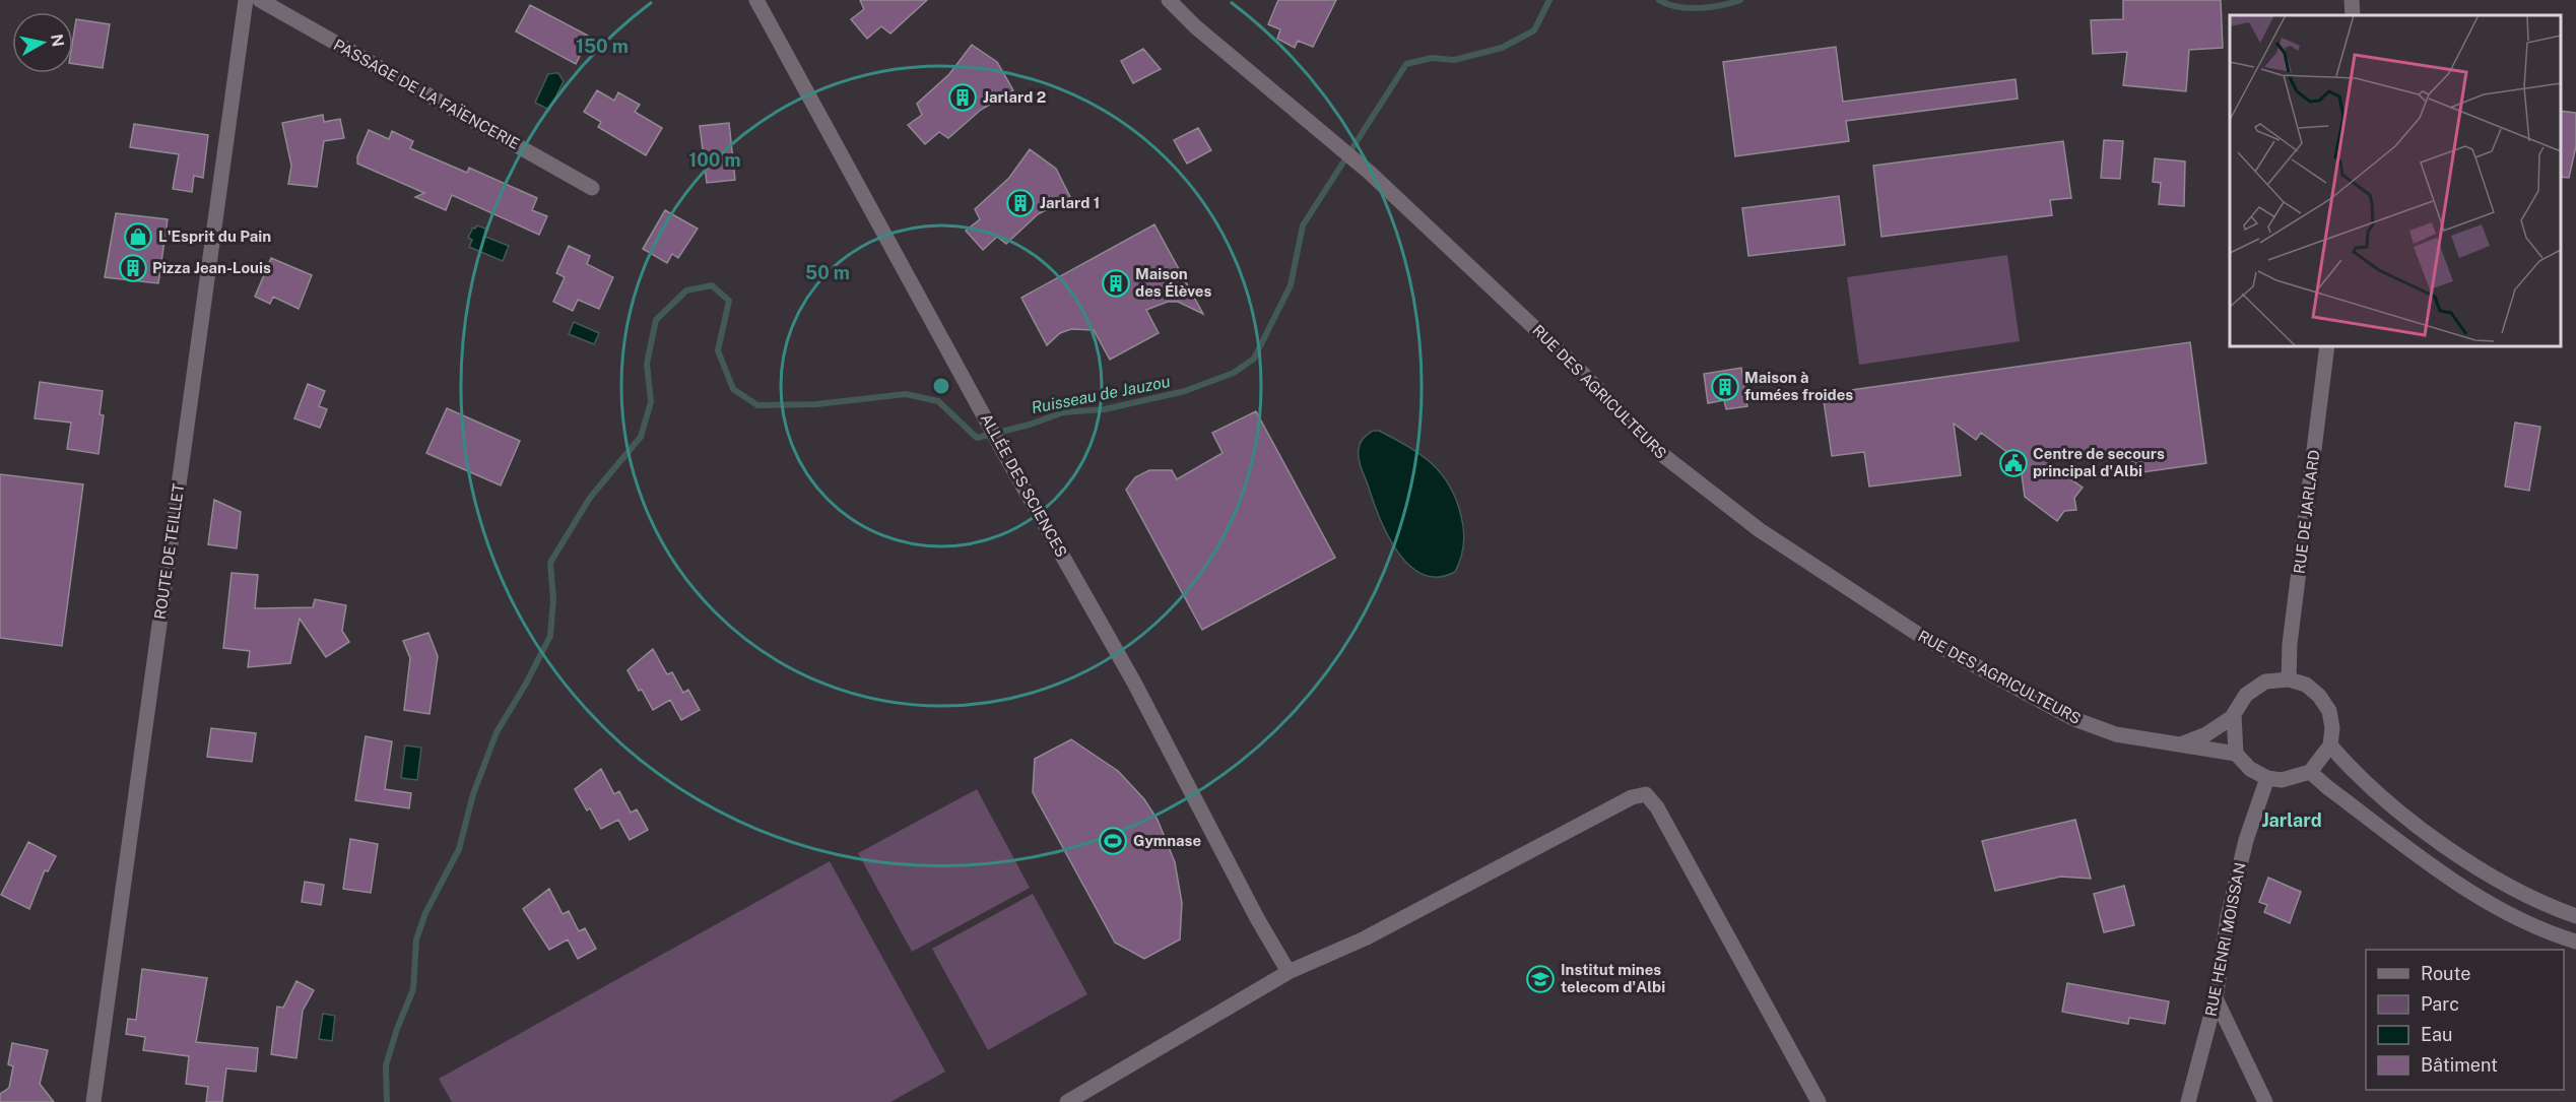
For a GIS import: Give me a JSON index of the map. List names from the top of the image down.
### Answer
{
  "streets": {
    "street": [
      "PASSAGE DE LA FAÏENCERIE",
      "RUE DES AGRICULTEURS",
      "ALLÉE DES SCIENCES",
      "RUE DE JARLARD",
      "ROUTE DE TEILLET",
      "RUE HENRI MOISSAN"
    ]
  },
  "crossings": [
    ["RUE DES AGRICULTEURS", "RUE DE JARLARD"],
    ["RUE DES AGRICULTEURS", "RUE HENRI MOISSAN"],
    ["RUE DE JARLARD", "RUE HENRI MOISSAN"]
  ],
  "districts": ["Jarlard"],
  "water": ["Ruisseau de Jauzou"],
  "places": {
    "building": [
      "Jarlard 2",
      "Jarlard 1",
      "Pizza Jean-Louis",
      "Maison des Élèves",
      "Maison à fumées froides"
    ],
    "shop": ["L'Esprit du Pain"],
    "public building": ["Centre de secours principal d'Albi"],
    "sports": ["Gymnase"],
    "school or university": ["Institut mines telecom d'Albi"]
  },
  "legend": [
    "Route",
    "Parc",
    "Eau",
    "Bâtiment"
  ],
  "north": "right",
  "rings": ["150 m", "100 m", "50 m"]
}
